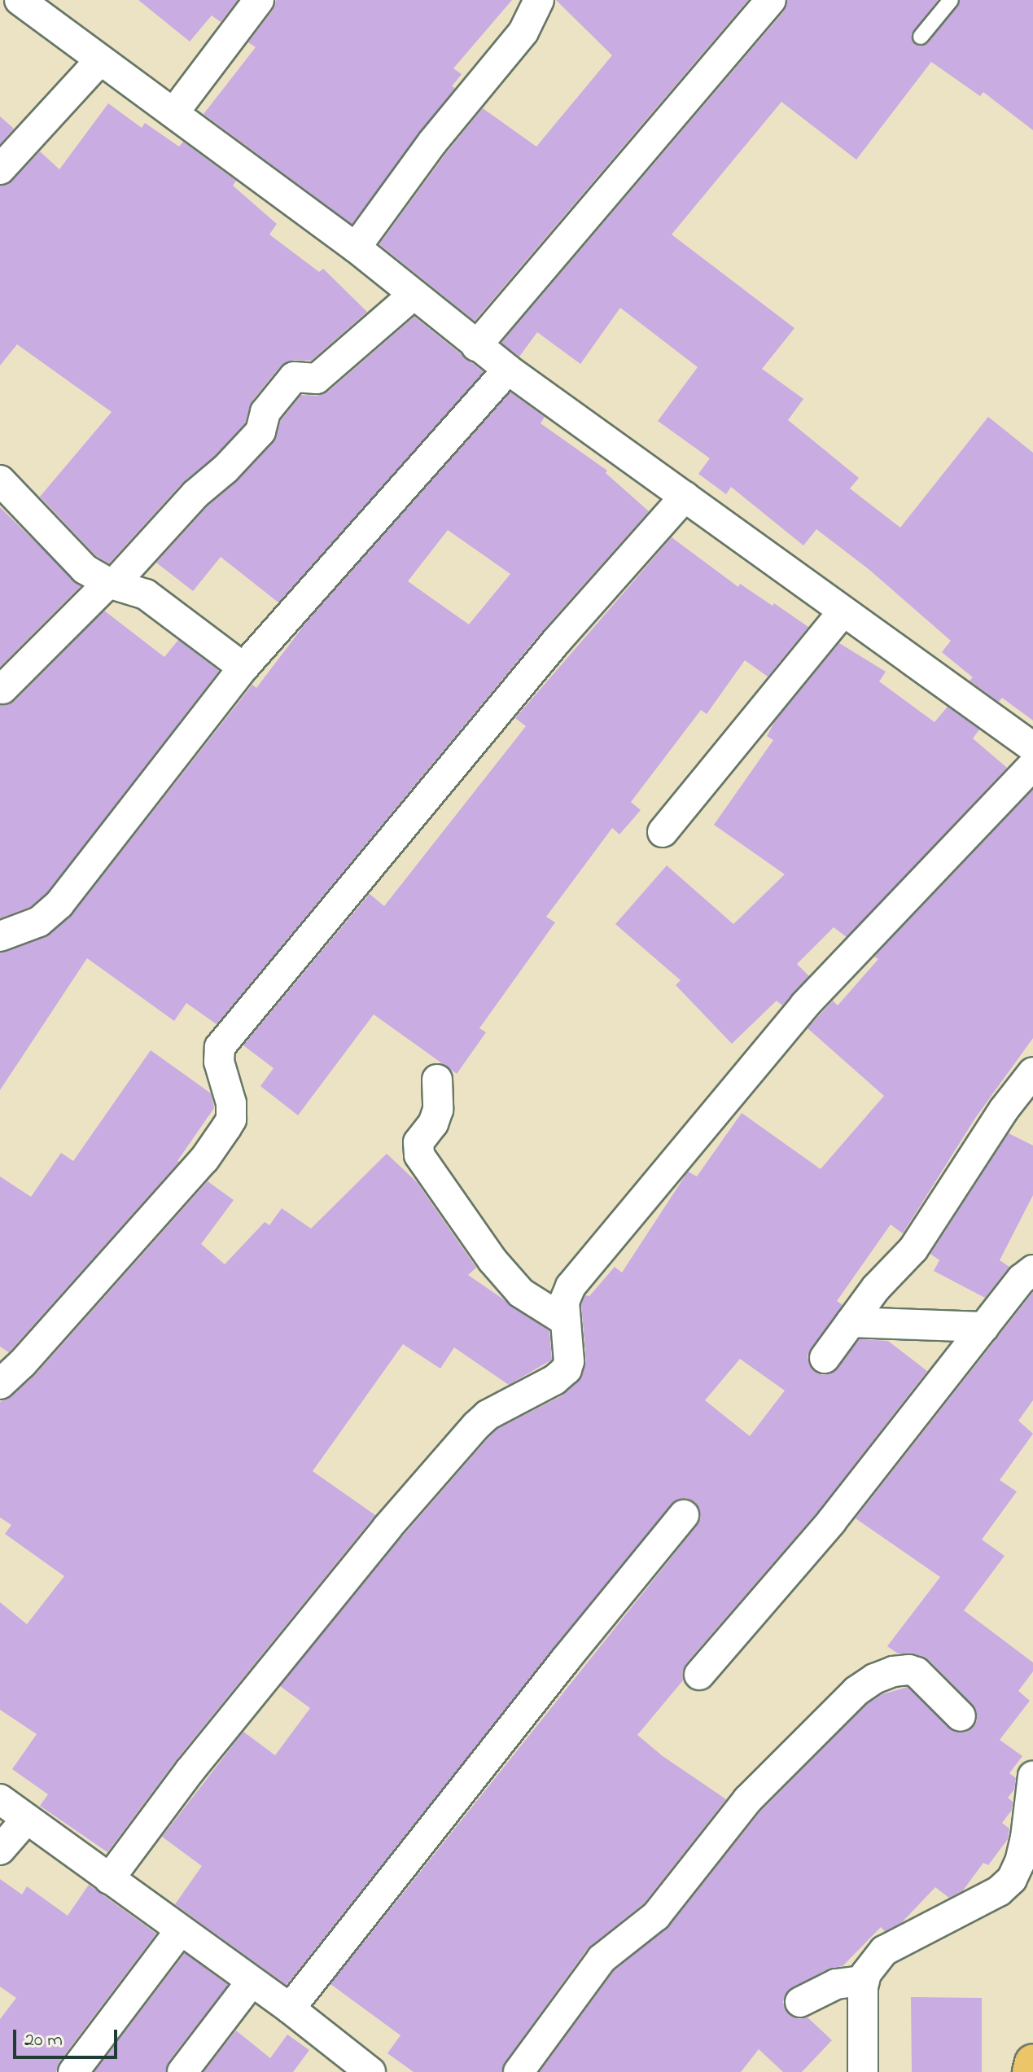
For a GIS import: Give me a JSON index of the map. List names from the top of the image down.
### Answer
{
  "scale_bar": "20 m"
}
